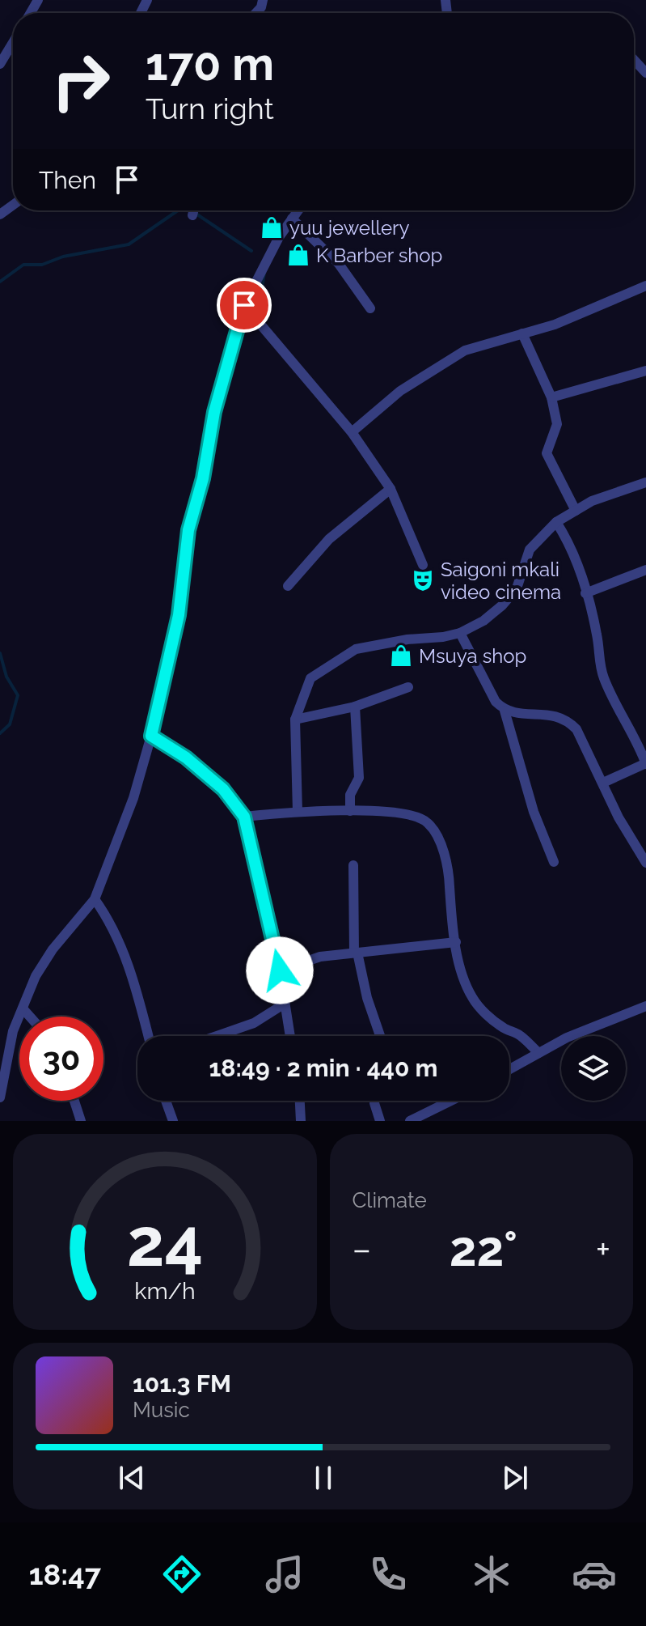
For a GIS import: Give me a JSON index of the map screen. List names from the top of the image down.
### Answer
{
  "places": {
    "shop": ["yuu jewellery", "K Barber shop", "Msuya shop"],
    "theatre": ["Saigoni mkali video cinema"]
  },
  "page": {
    "turn": ["170 m", "Turn right"],
    "then": "Then",
    "limit": "30",
    "trip": "18:49 · 2 min · 440 m",
    "tile": "Climate",
    "heat": ["−", "22°", "+"],
    "song": ["101.3 FM", "Music"],
    "tabs": "18:47",
    "gauge": ["24", "km/h"]
  }
}
